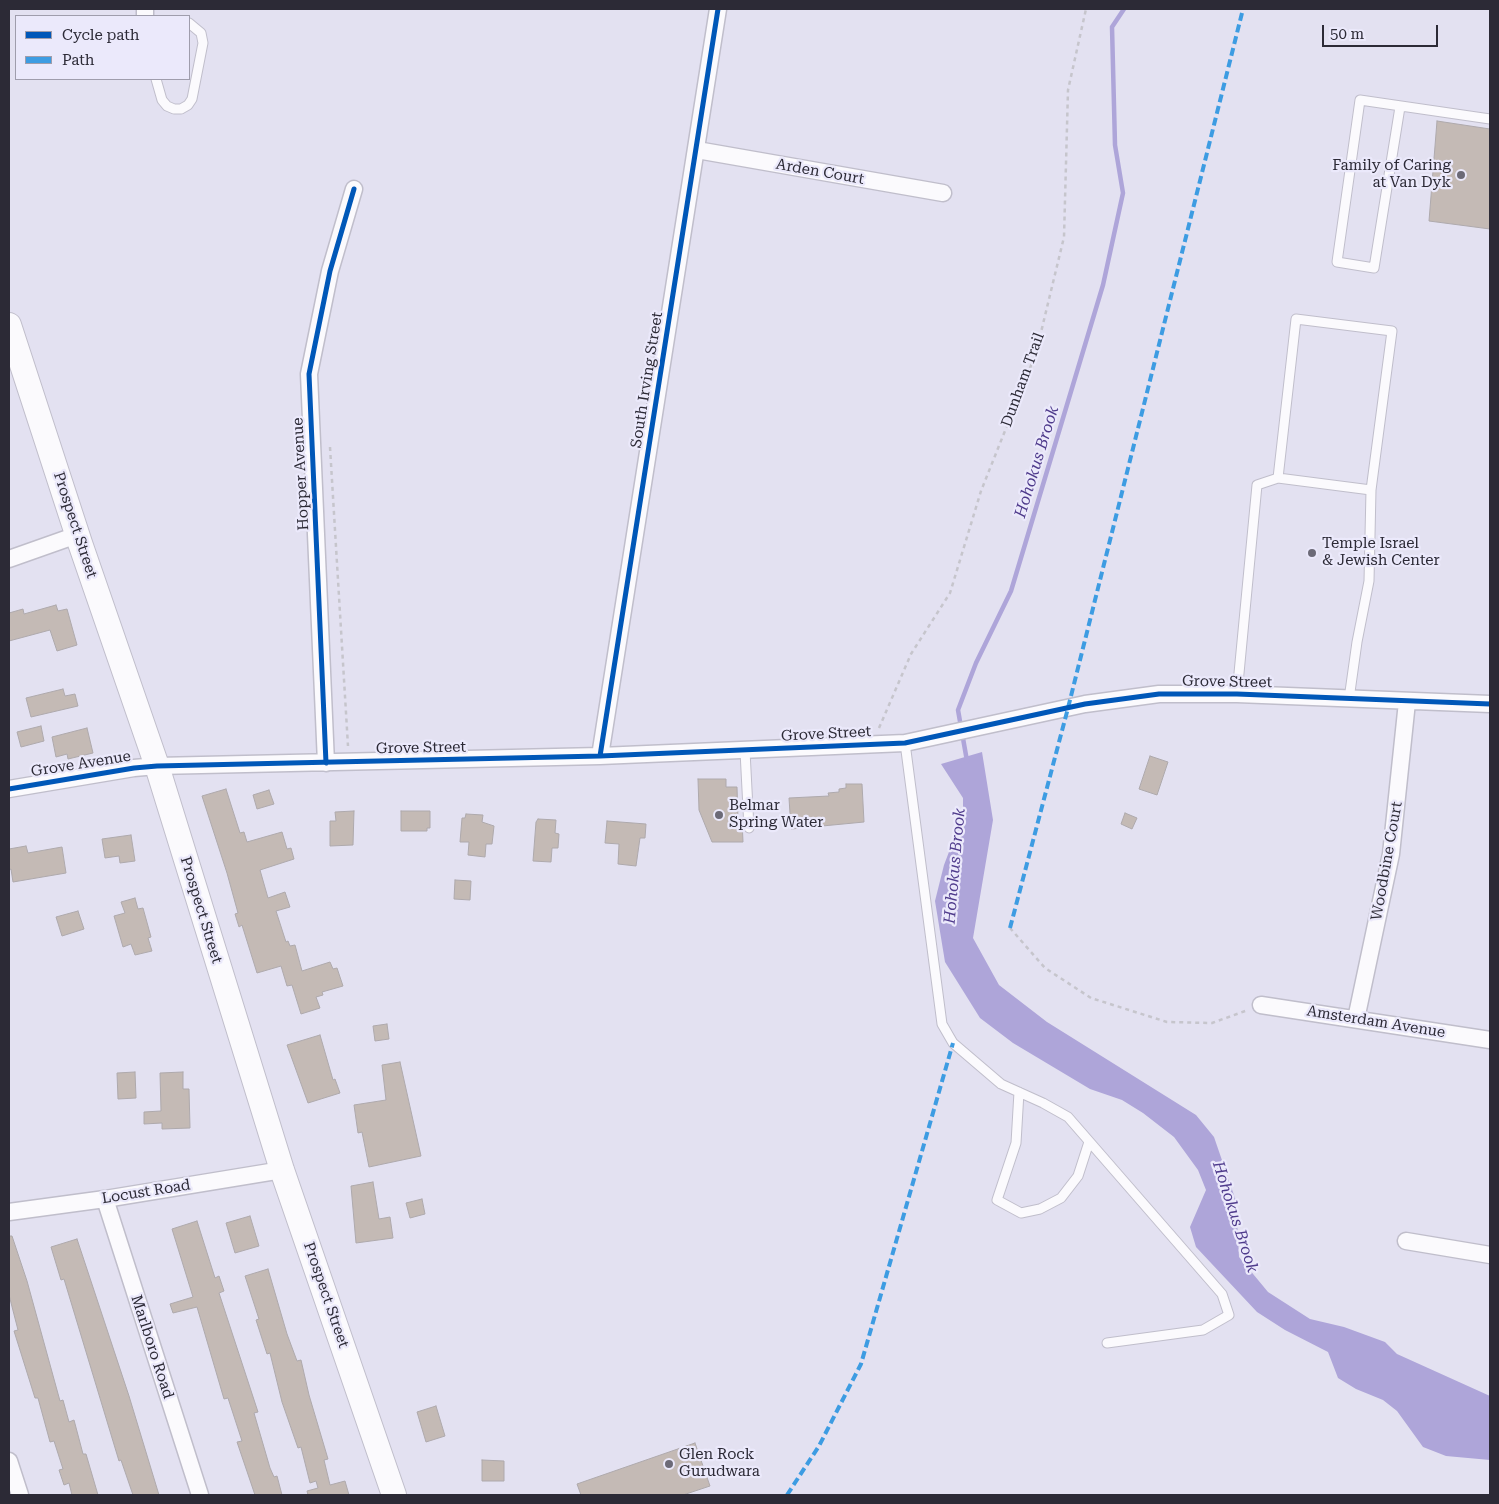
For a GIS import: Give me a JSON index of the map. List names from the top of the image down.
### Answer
{
  "streets": {
    "main road": ["Prospect Street"],
    "street": [
      "Arden Court",
      "South Irving Street",
      "Hopper Avenue",
      "Grove Street",
      "Grove Avenue",
      "Woodbine Court",
      "Amsterdam Avenue",
      "Locust Road",
      "Marlboro Road"
    ],
    "path": ["Dunham Trail"]
  },
  "crossings": [
    ["Arden Court", "South Irving Street"],
    ["South Irving Street", "Grove Street"],
    ["Hopper Avenue", "Grove Street"],
    ["Prospect Street", "Grove Street"],
    ["Prospect Street", "Grove Avenue"],
    ["Prospect Street", "Locust Road"],
    ["Grove Street", "Grove Avenue"],
    ["Grove Street", "Woodbine Court"],
    ["Woodbine Court", "Amsterdam Avenue"],
    ["Locust Road", "Marlboro Road"]
  ],
  "water": ["Hohokus Brook"],
  "places": [
    "Family of Caring at Van Dyk",
    "Temple Israel & Jewish Center",
    "Belmar Spring Water",
    "Glen Rock Gurudwara"
  ],
  "legend": ["Cycle path", "Path"],
  "scale_bar": "50 m"
}
